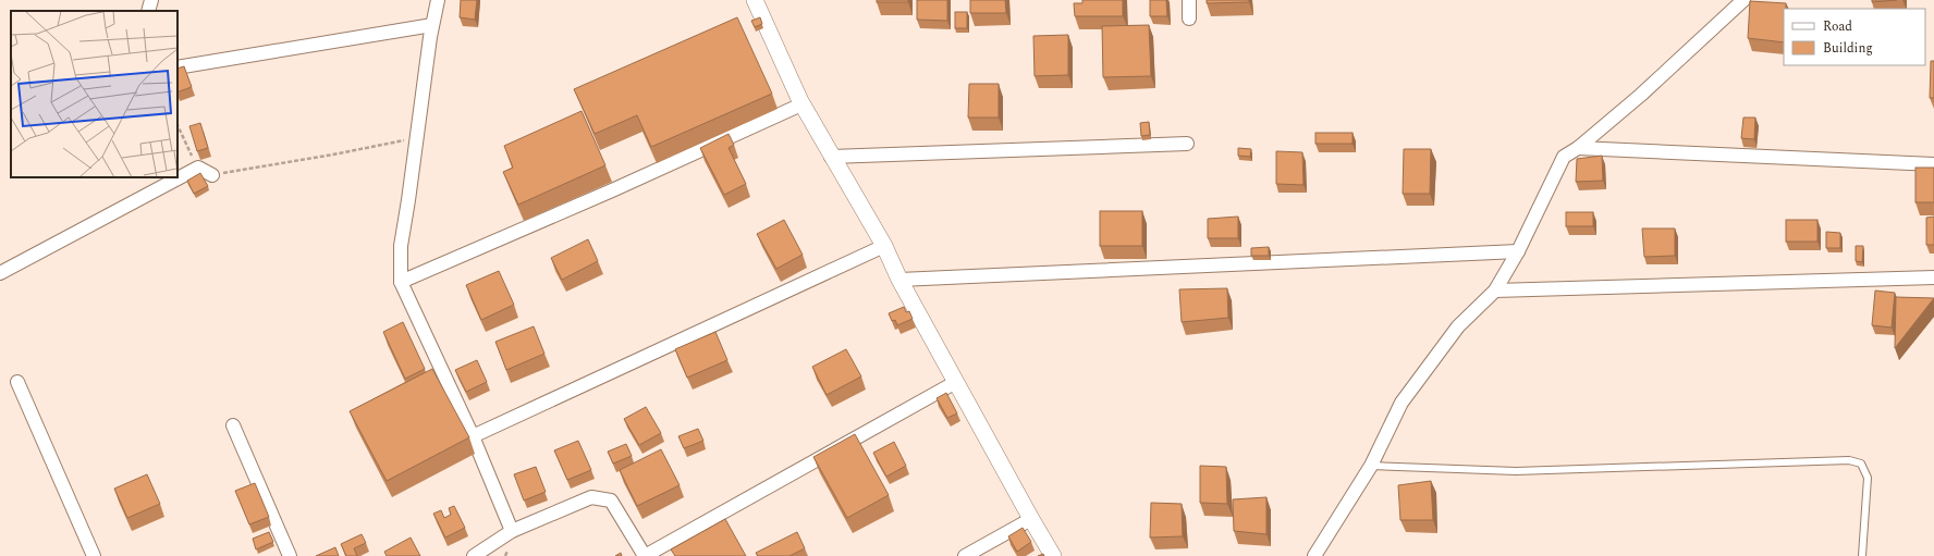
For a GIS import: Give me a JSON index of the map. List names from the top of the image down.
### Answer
{
  "legend": ["Road", "Building"]
}
